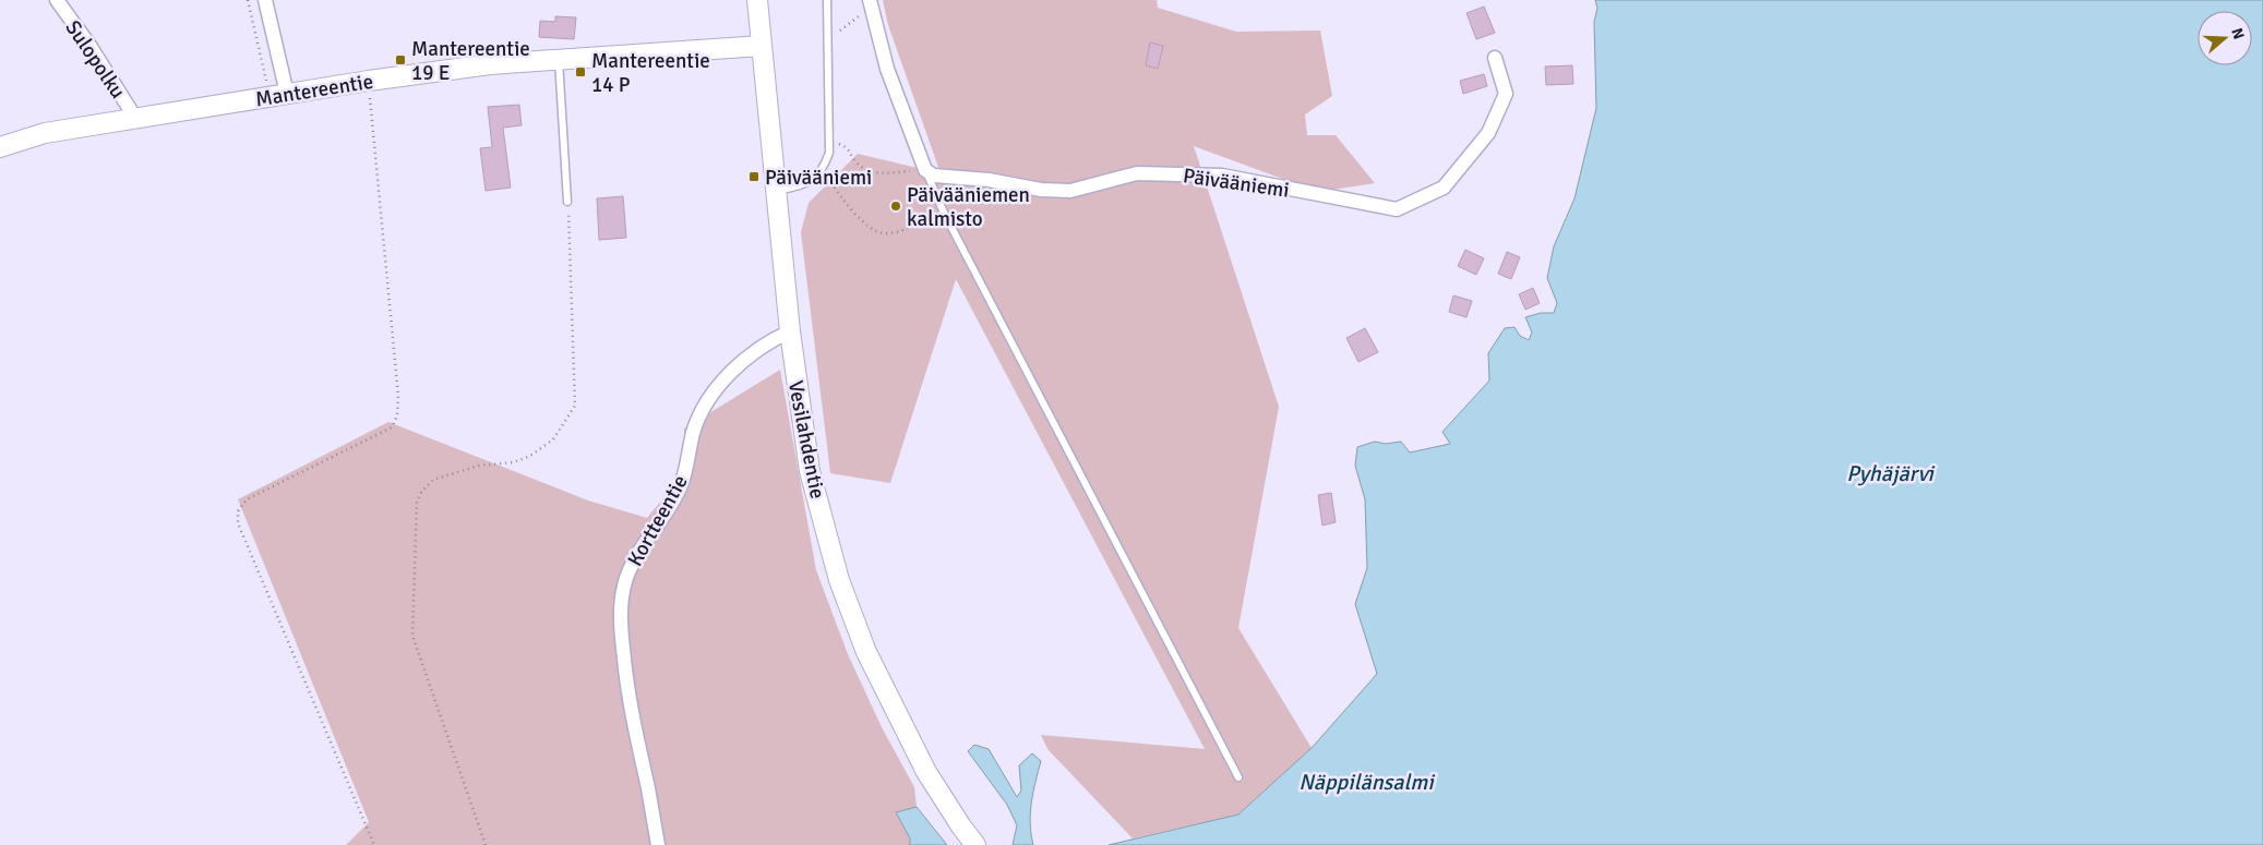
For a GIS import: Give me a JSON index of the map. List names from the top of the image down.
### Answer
{
  "streets": {
    "main road": ["Mantereentie", "Vesilahdentie"],
    "street": ["Sulopolku", "Päivääniemi", "Kortteentie"]
  },
  "crossings": [
    ["Sulopolku", "Mantereentie"],
    ["Mantereentie", "Vesilahdentie"],
    ["Vesilahdentie", "Kortteentie"]
  ],
  "water": ["Pyhäjärvi", "Näppilänsalmi"],
  "places": {
    "transit": ["Mantereentie 19 E", "Mantereentie 14 P", "Päivääniemi"],
    "other": ["Päivääniemen kalmisto"]
  },
  "north": "right"
}
